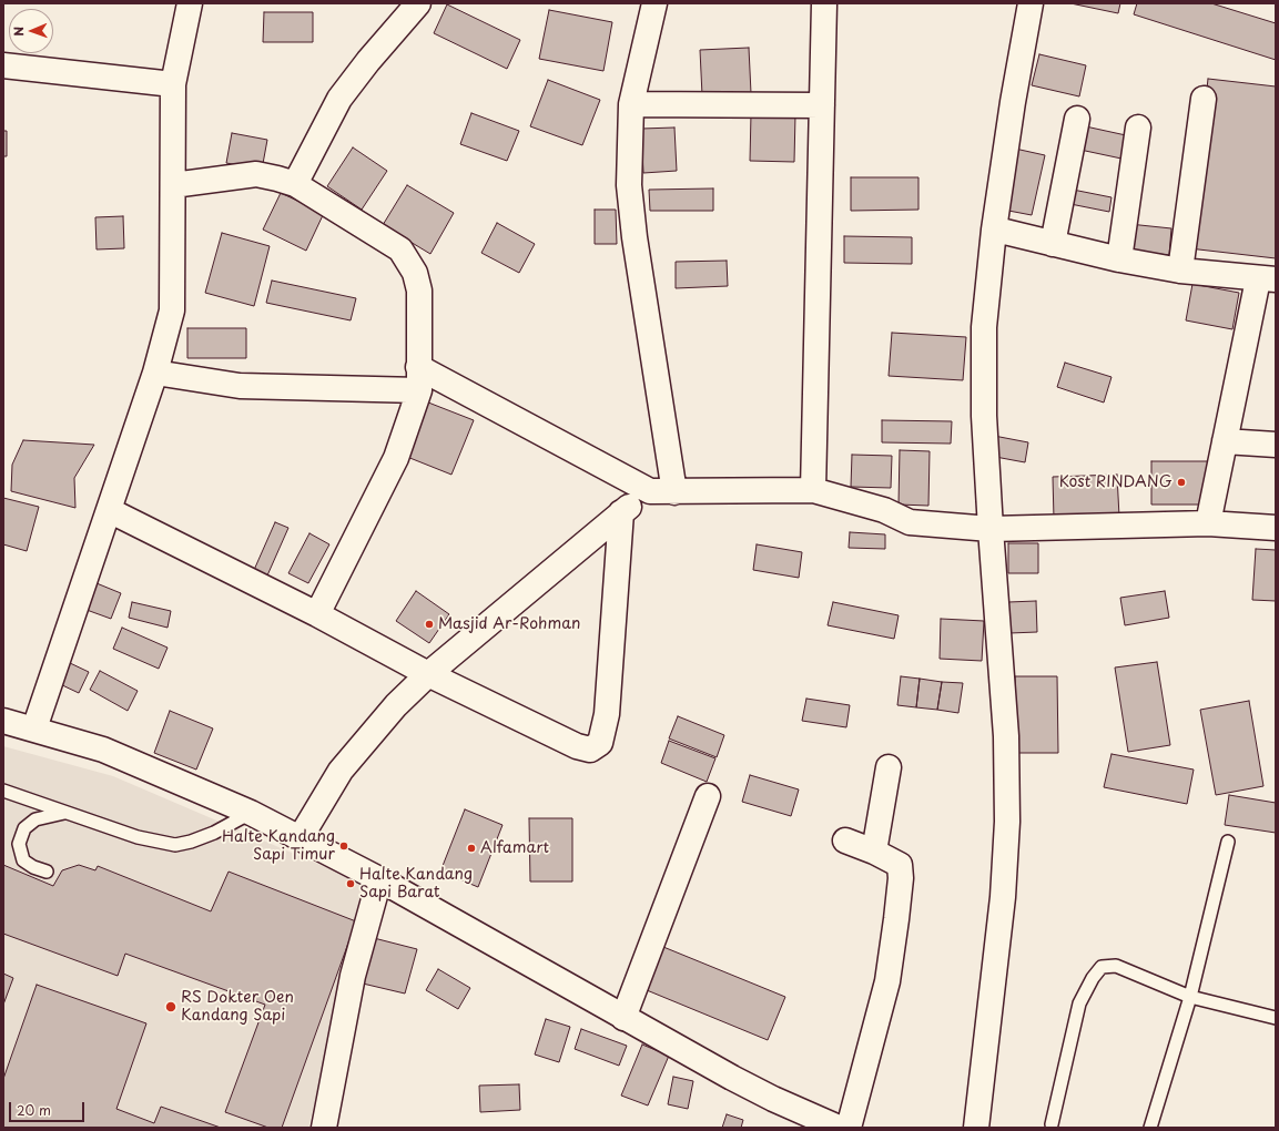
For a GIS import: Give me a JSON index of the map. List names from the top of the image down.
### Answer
{
  "places": [
    "Kost RINDANG",
    "Masjid Ar-Rohman",
    "Halte Kandang Sapi Timur",
    "Alfamart",
    "Halte Kandang Sapi Barat",
    "RS Dokter Oen Kandang Sapi"
  ],
  "scale_bar": "20 m",
  "north": "left"
}
